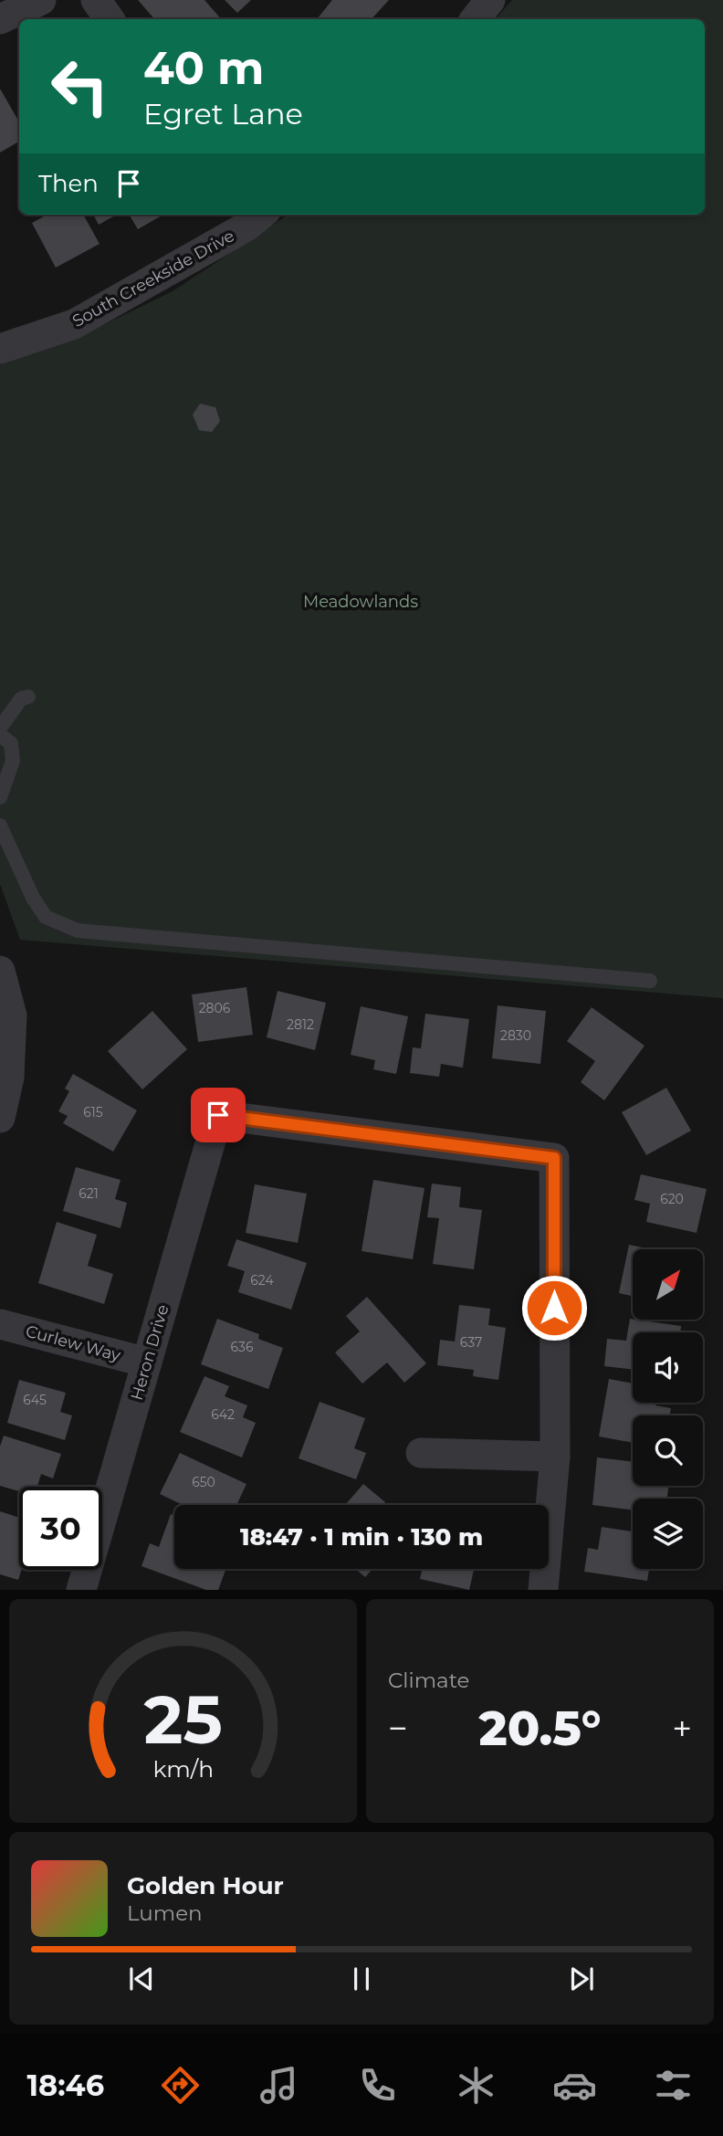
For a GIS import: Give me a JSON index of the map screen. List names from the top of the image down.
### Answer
{
  "streets": {
    "street": ["South Creekside Drive", "Curlew Way", "Heron Drive"]
  },
  "crossings": [
    ["Curlew Way", "Heron Drive"]
  ],
  "parks": ["Meadowlands"],
  "house_numbers": [
    "2806",
    "2812",
    "2830",
    "615",
    "621",
    "620",
    "624",
    "637",
    "636",
    "645",
    "642",
    "650"
  ],
  "north": "top right",
  "page": {
    "turn": ["40 m", "Egret Lane"],
    "then": "Then",
    "limit": "30",
    "trip": "18:47 · 1 min · 130 m",
    "tile": "Climate",
    "heat": ["−", "20.5°", "+"],
    "song": ["Golden Hour", "Lumen"],
    "tabs": "18:46",
    "gauge": ["25", "km/h"]
  }
}
